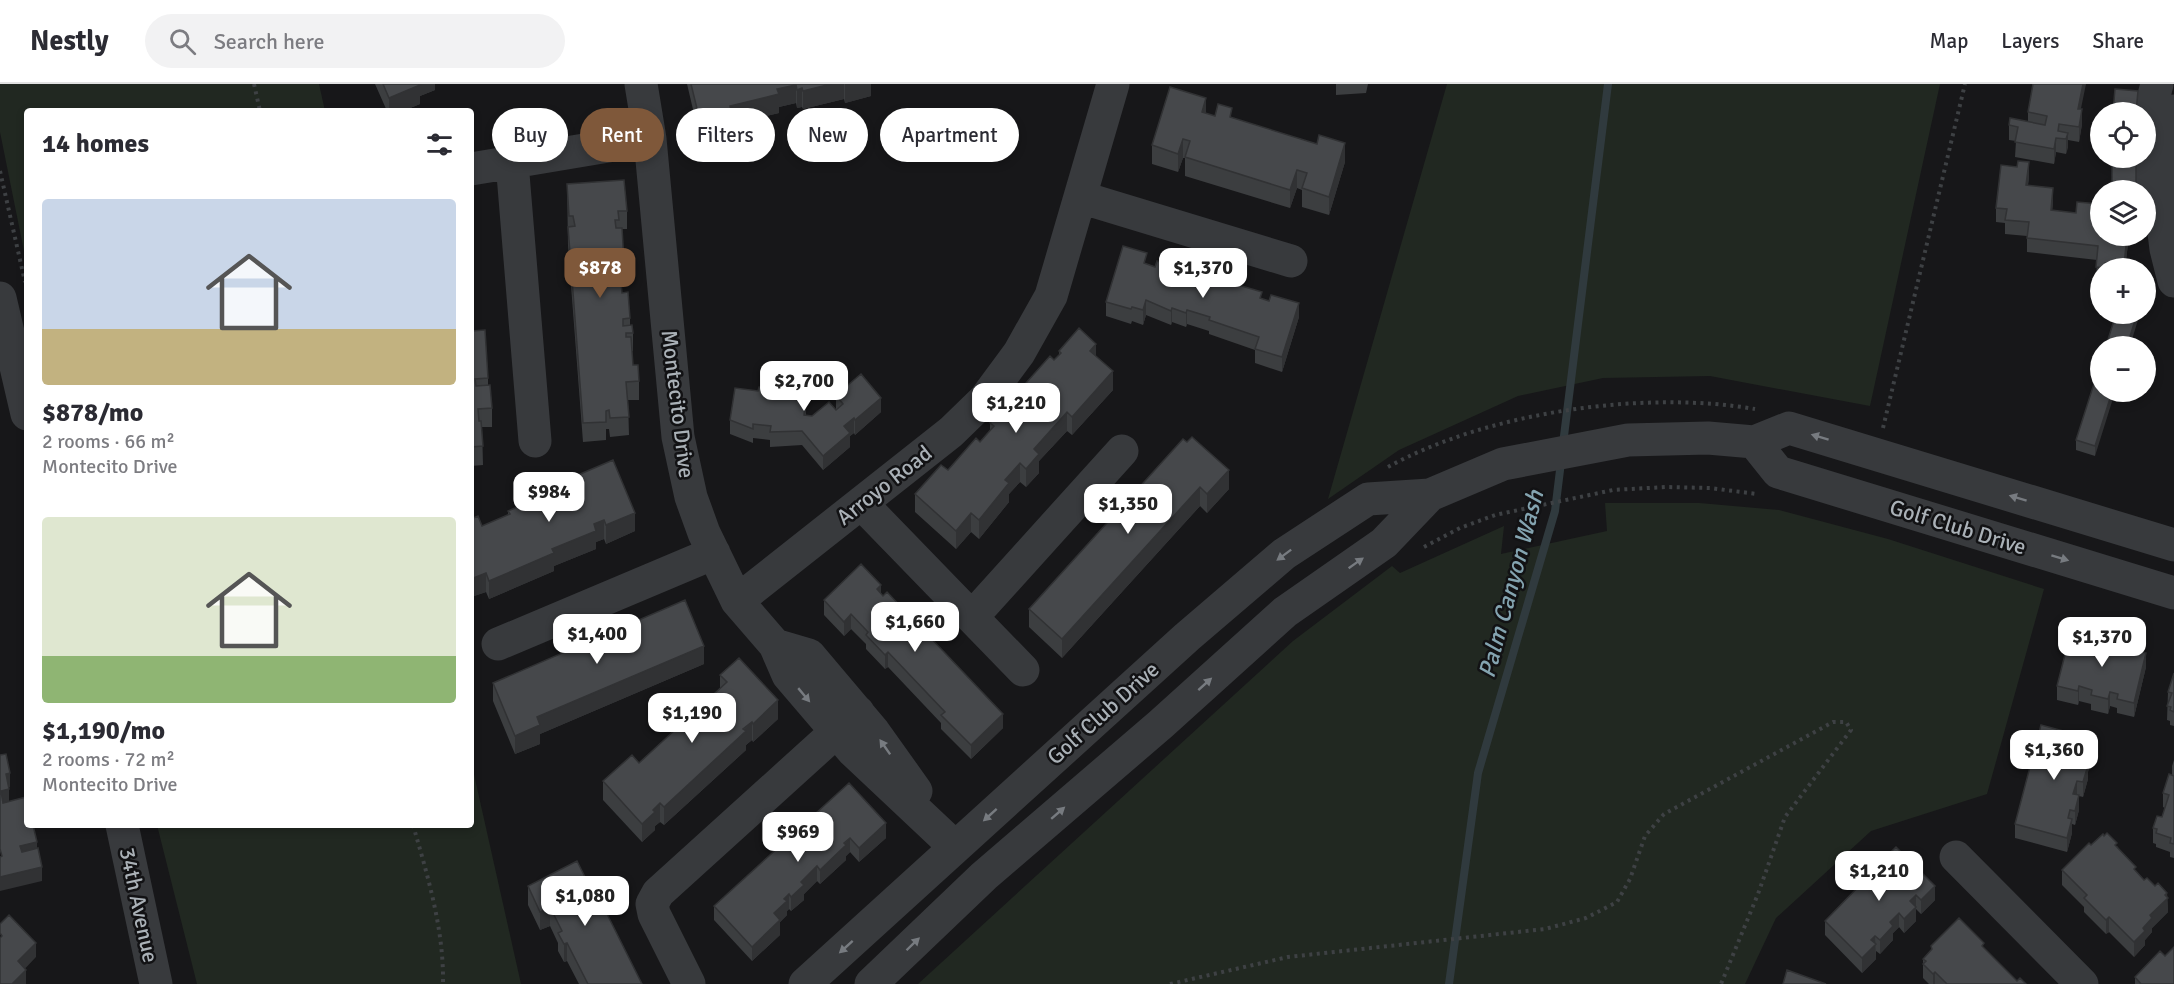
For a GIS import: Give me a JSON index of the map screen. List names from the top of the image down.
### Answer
{
  "streets": {
    "street": [
      "Montecito Drive",
      "Arroyo Road",
      "Golf Club Drive",
      "34th Avenue"
    ]
  },
  "crossings": [
    ["Montecito Drive", "Arroyo Road"],
    ["Montecito Drive", "Golf Club Drive"]
  ],
  "water": ["Palm Canyon Wash"],
  "page": {
    "header": "Nestly",
    "search": "Search here",
    "nav": ["Map", "Layers", "Share"],
    "map_buttons": ["+", "−"],
    "chip": [
      "Buy",
      "Rent",
      "Filters",
      "New",
      "Apartment"
    ],
    "heading": "14 homes",
    "list": [
      {
        "name": "$878/mo",
        "note": "2 rooms · 66 m² · Montecito Drive"
      },
      {
        "name": "$1,190/mo",
        "note": "2 rooms · 72 m² · Montecito Drive"
      }
    ],
    "price": [
      "$878",
      "$1,370",
      "$2,700",
      "$1,210",
      "$984",
      "$1,350",
      "$1,660",
      "$1,400",
      "$1,370",
      "$1,190",
      "$1,360",
      "$969",
      "$1,210",
      "$1,080"
    ]
  }
}
